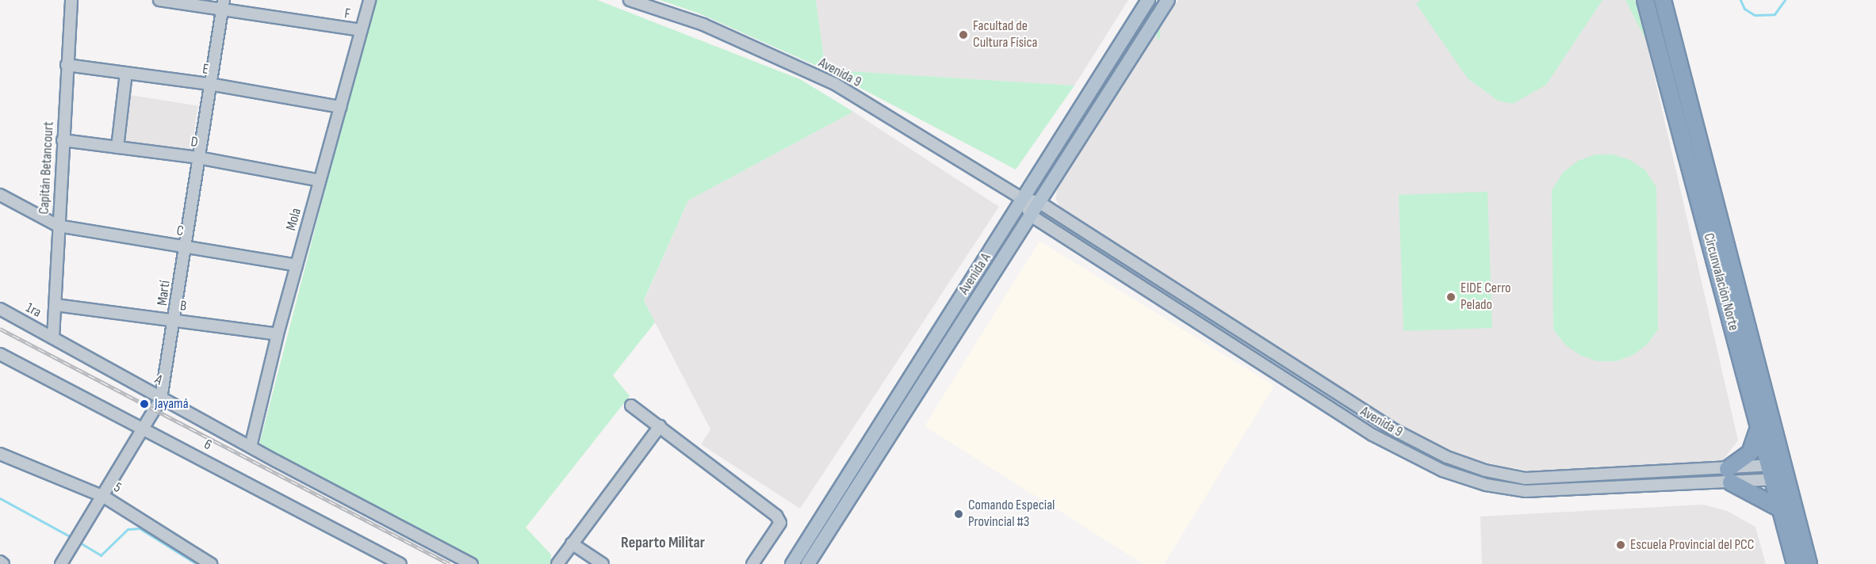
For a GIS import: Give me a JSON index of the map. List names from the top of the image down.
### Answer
{
  "streets": {
    "highway": ["Circunvalación Norte"],
    "main road": ["Avenida A"],
    "street": [
      "F",
      "E",
      "Avenida 9",
      "D",
      "Capitán Betancourt",
      "Mola",
      "C",
      "Martí",
      "B",
      "1ra",
      "A",
      "6",
      "5"
    ]
  },
  "crossings": [
    ["F", "Mola"],
    ["F", "Martí"],
    ["E", "Capitán Betancourt"],
    ["E", "Mola"],
    ["E", "Martí"],
    ["Avenida 9", "Avenida A"],
    ["Avenida 9", "Circunvalación Norte"],
    ["D", "Capitán Betancourt"],
    ["D", "Mola"],
    ["D", "Martí"],
    ["Capitán Betancourt", "C"],
    ["Capitán Betancourt", "B"],
    ["Capitán Betancourt", "1ra"],
    ["Capitán Betancourt", "A"],
    ["Mola", "C"],
    ["Mola", "B"],
    ["Mola", "A"],
    ["C", "Martí"],
    ["Martí", "B"],
    ["Martí", "A"],
    ["Martí", "6"],
    ["Martí", "5"],
    ["1ra", "A"]
  ],
  "districts": ["Reparto Militar"],
  "places": [
    "Facultad de Cultura Física",
    "EIDE Cerro Pelado",
    "Jayamá",
    "Comando Especial Provincial #3",
    "Escuela Provincial del PCC"
  ]
}
